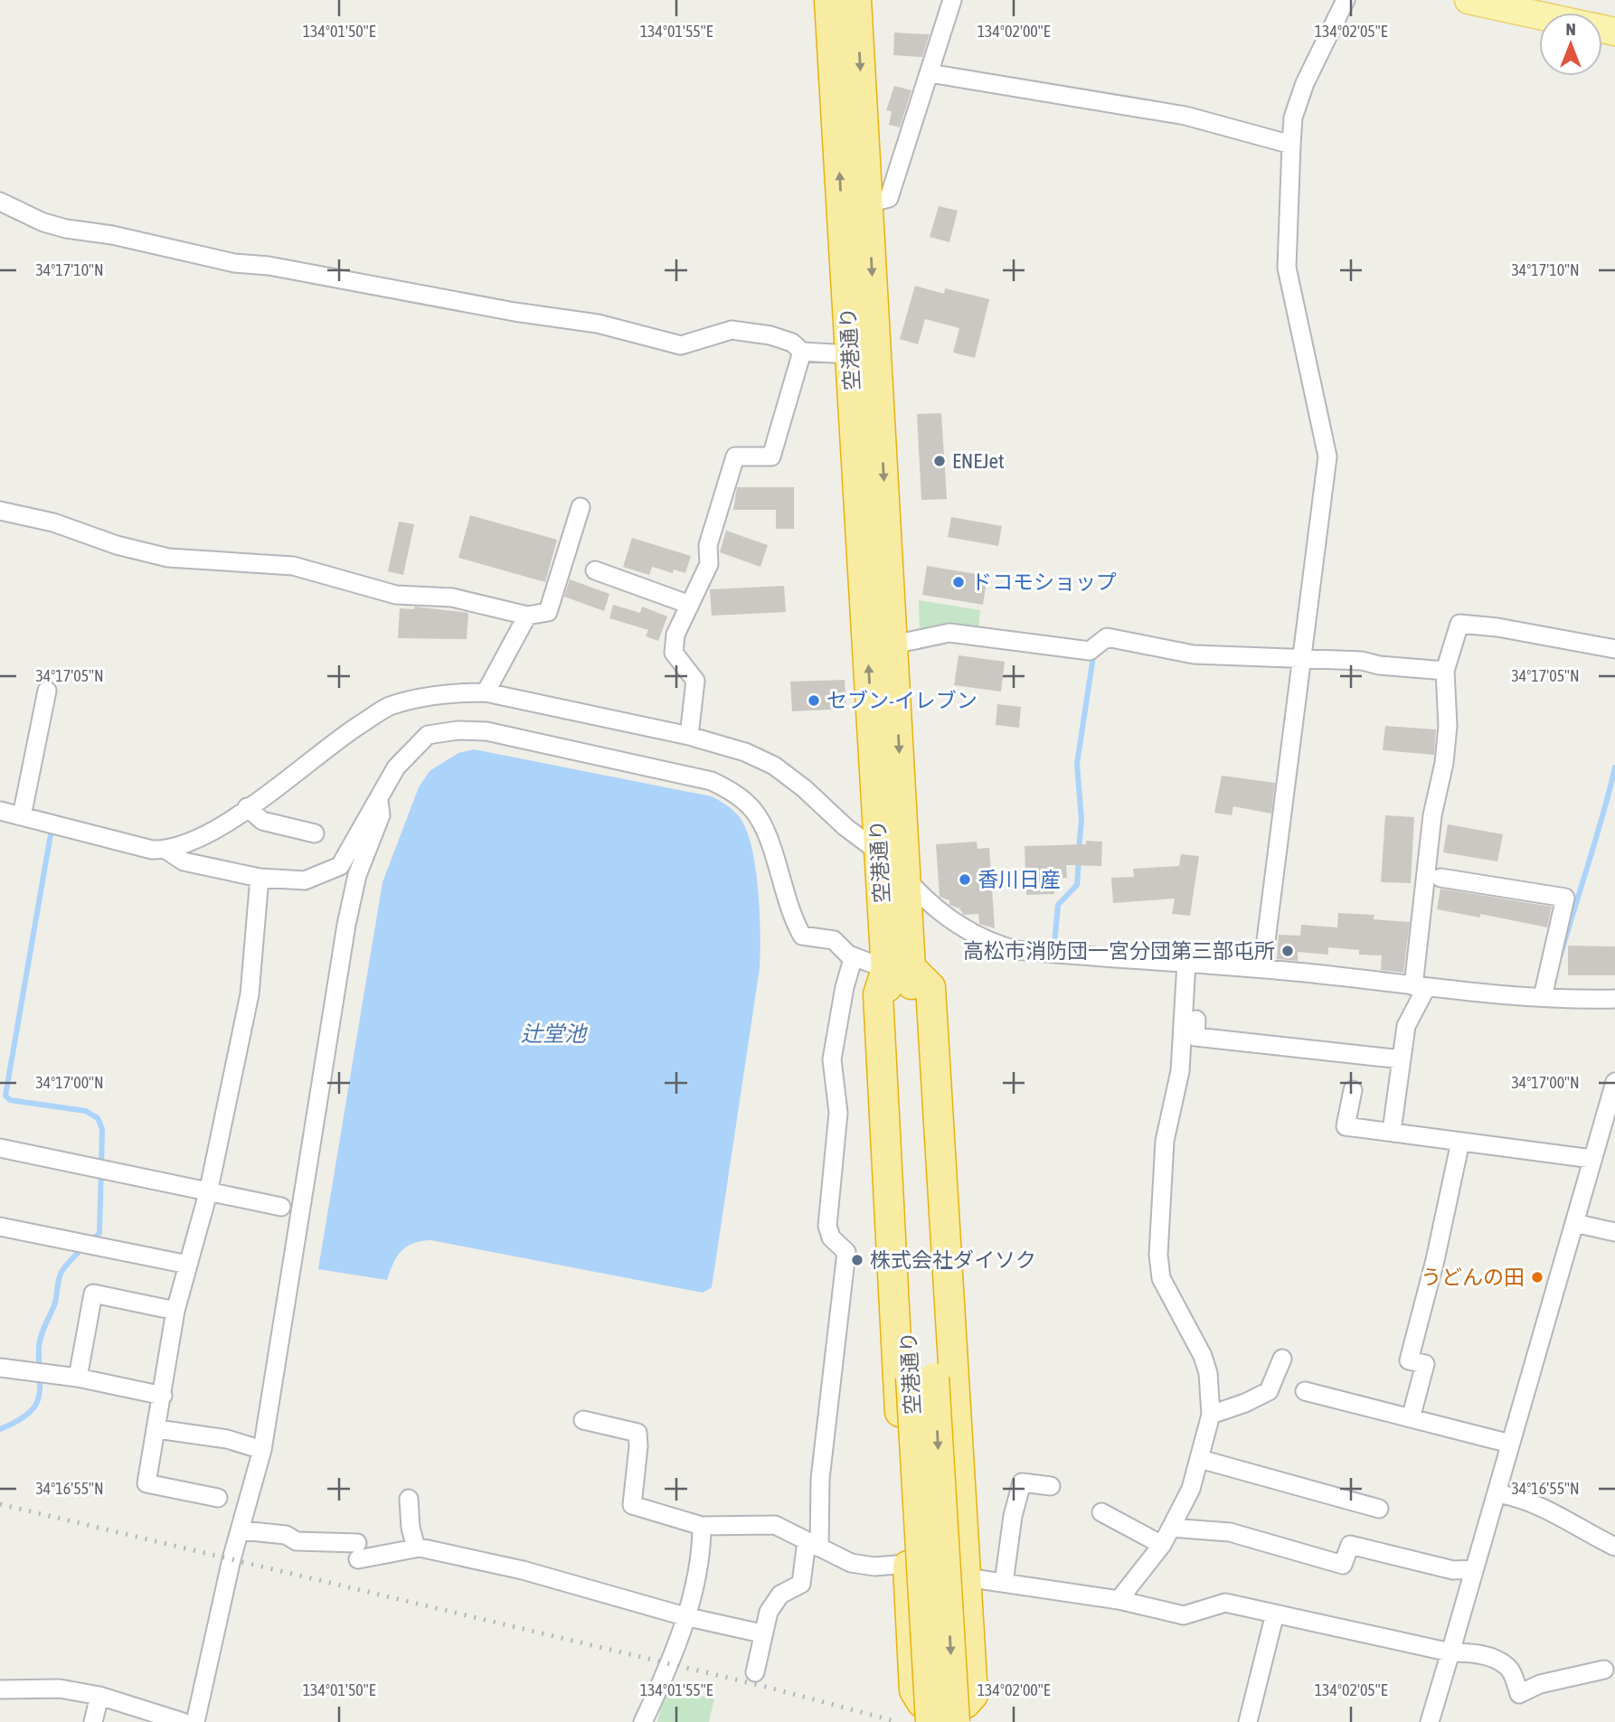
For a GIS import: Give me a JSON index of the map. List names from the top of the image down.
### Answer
{
  "streets": {
    "highway": ["空港通り"]
  },
  "water": ["辻堂池"],
  "places": [
    "ENEJet",
    "ドコモショップ",
    "セブン-イレブン",
    "香川日産",
    "高松市消防団一宮分団第三部屯所",
    "株式会社ダイソク",
    "うどんの田"
  ],
  "north": "top",
  "coordinates": [
    "134°01'50\"E",
    "134°01'55\"E",
    "134°02'00\"E",
    "134°02'05\"E",
    "34°17'10\"N",
    "34°17'05\"N",
    "34°17'00\"N",
    "34°16'55\"N"
  ]
}
